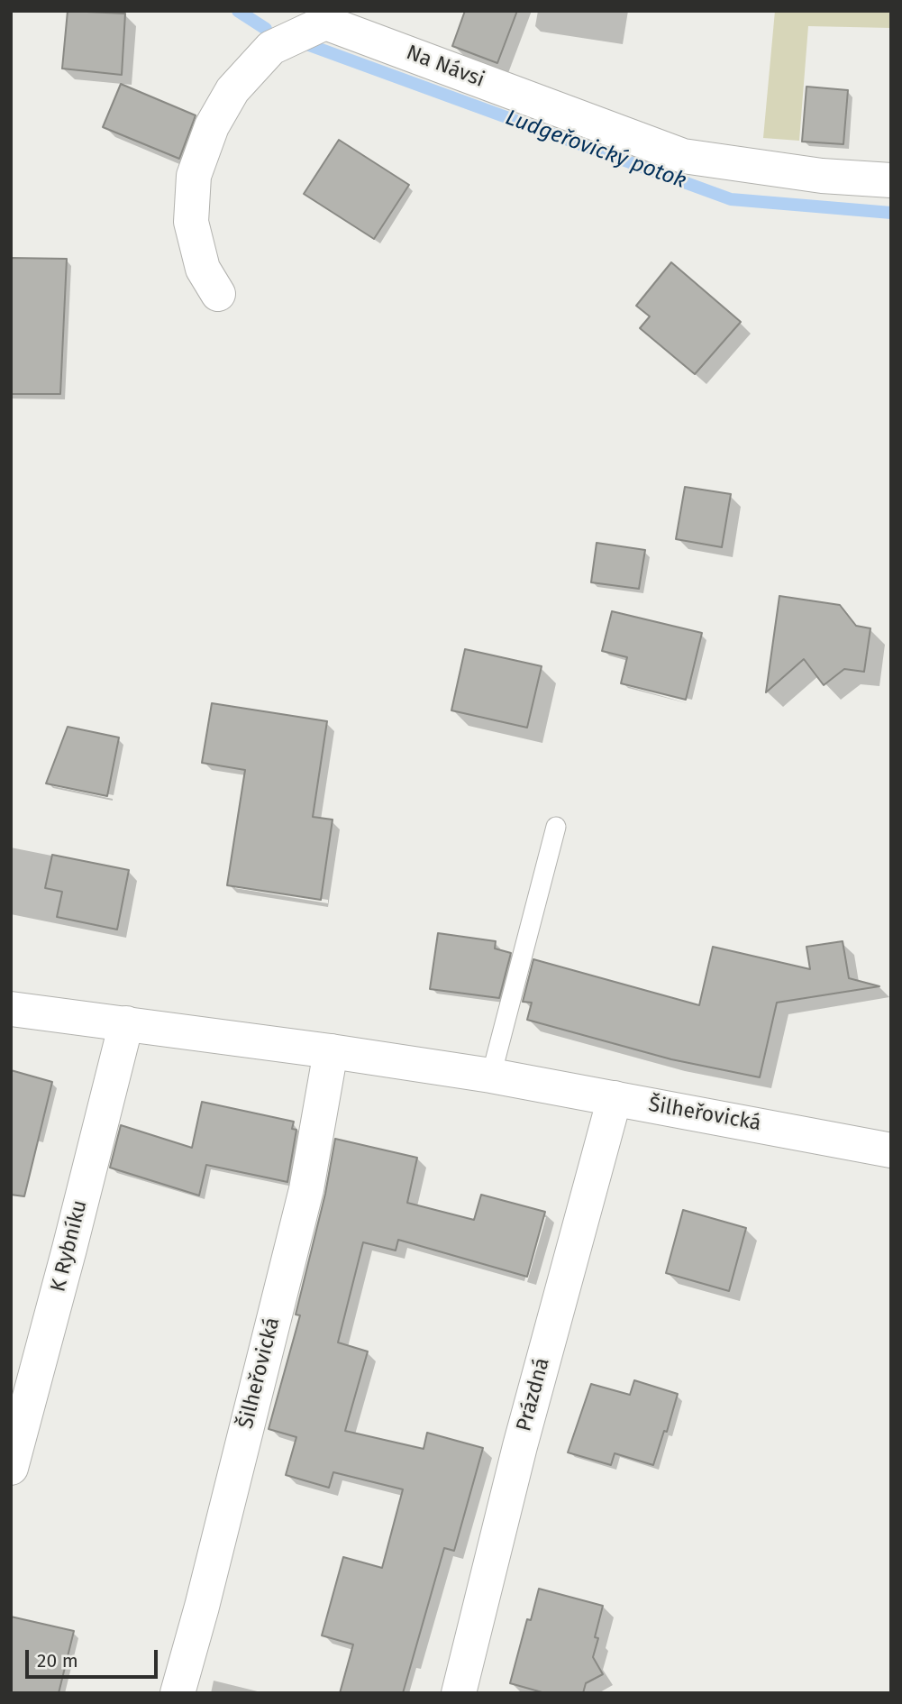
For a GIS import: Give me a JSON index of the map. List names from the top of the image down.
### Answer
{
  "streets": {
    "street": [
      "Na Návsi",
      "Šilheřovická",
      "K Rybníku",
      "Prázdná"
    ]
  },
  "crossings": [
    ["Šilheřovická", "K Rybníku"],
    ["Šilheřovická", "Prázdná"]
  ],
  "water": ["Ludgeřovický potok"],
  "scale_bar": "20 m"
}
